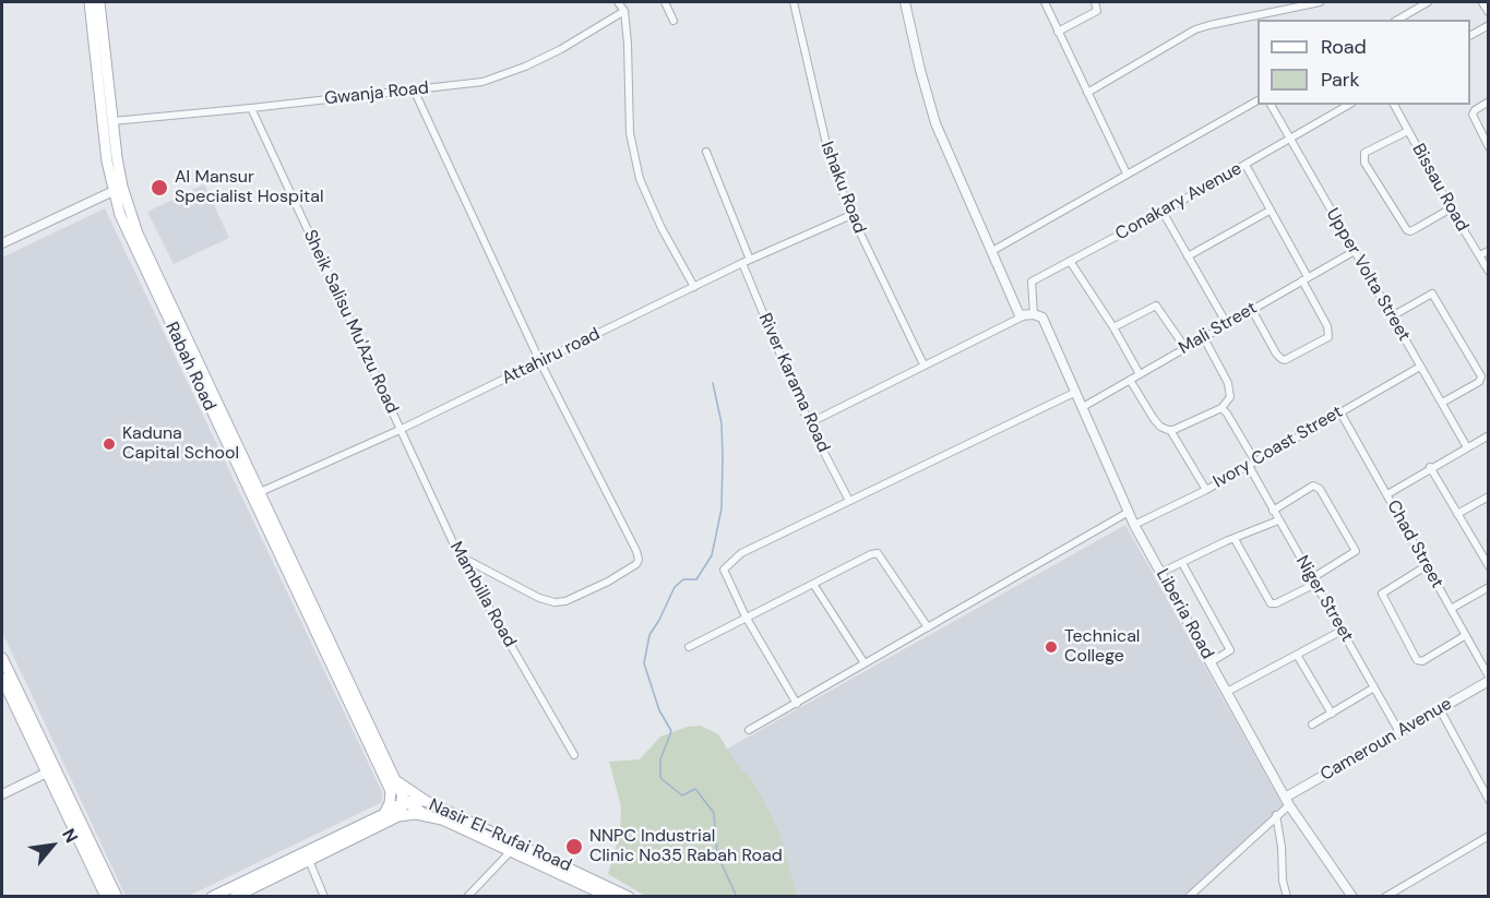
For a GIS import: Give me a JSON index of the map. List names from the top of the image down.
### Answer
{
  "streets": {
    "main road": ["Rabah Road", "Nasir El-Rufai Road"],
    "street": [
      "Gwanja Road",
      "Ishaku Road",
      "Bissau Road",
      "Conakary Avenue",
      "Upper Volta Street",
      "Sheik Salisu Mu'Azu Road",
      "Mali Street",
      "Attahiru road",
      "River Karama Road",
      "Ivory Coast Street",
      "Chad Street",
      "Mambilla Road",
      "Niger Street",
      "Liberia Road",
      "Cameroun Avenue"
    ]
  },
  "crossings": [
    ["Gwanja Road", "Sheik Salisu Mu'Azu Road"],
    ["Gwanja Road", "Rabah Road"],
    ["Ishaku Road", "Attahiru road"],
    ["Conakary Avenue", "Upper Volta Street"],
    ["Conakary Avenue", "Liberia Road"],
    ["Upper Volta Street", "Mali Street"],
    ["Upper Volta Street", "Ivory Coast Street"],
    ["Sheik Salisu Mu'Azu Road", "Attahiru road"],
    ["Sheik Salisu Mu'Azu Road", "Mambilla Road"],
    ["Mali Street", "Liberia Road"],
    ["Attahiru road", "Rabah Road"],
    ["Attahiru road", "River Karama Road"],
    ["Attahiru road", "Mambilla Road"],
    ["Rabah Road", "Nasir El-Rufai Road"],
    ["Ivory Coast Street", "Chad Street"],
    ["Ivory Coast Street", "Niger Street"],
    ["Ivory Coast Street", "Liberia Road"],
    ["Niger Street", "Cameroun Avenue"],
    ["Liberia Road", "Cameroun Avenue"]
  ],
  "places": [
    "Al Mansur Specialist Hospital",
    "Kaduna Capital School",
    "Technical College",
    "NNPC Industrial Clinic No35 Rabah Road"
  ],
  "legend": ["Road", "Park"],
  "north": "top right"
}
